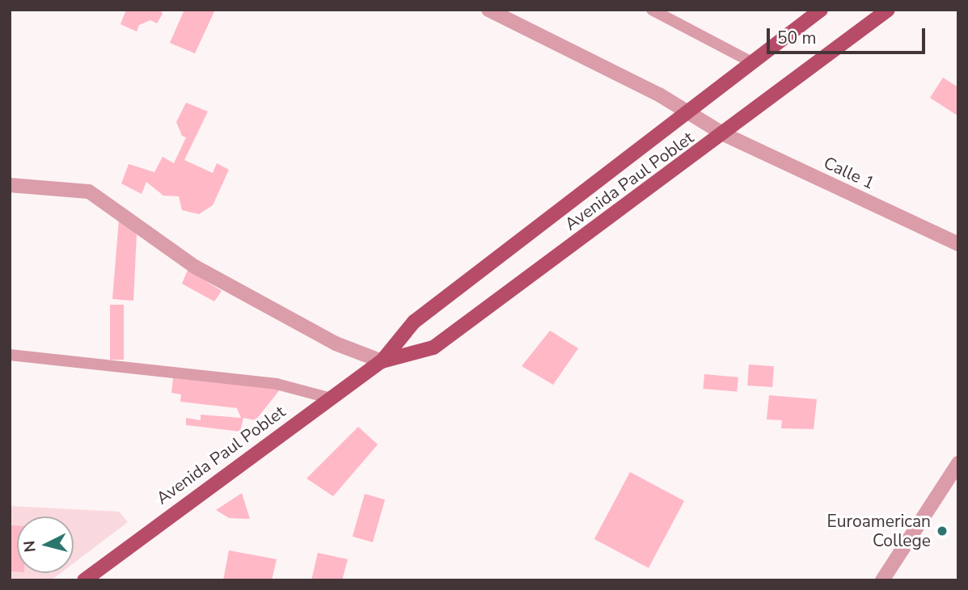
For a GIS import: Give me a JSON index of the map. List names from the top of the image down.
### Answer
{
  "streets": {
    "main road": ["Avenida Paul Poblet"],
    "street": ["Calle 1"]
  },
  "crossings": [
    ["Calle 1", "Avenida Paul Poblet"]
  ],
  "places": ["Euroamerican College"],
  "scale_bar": "50 m",
  "north": "left"
}
